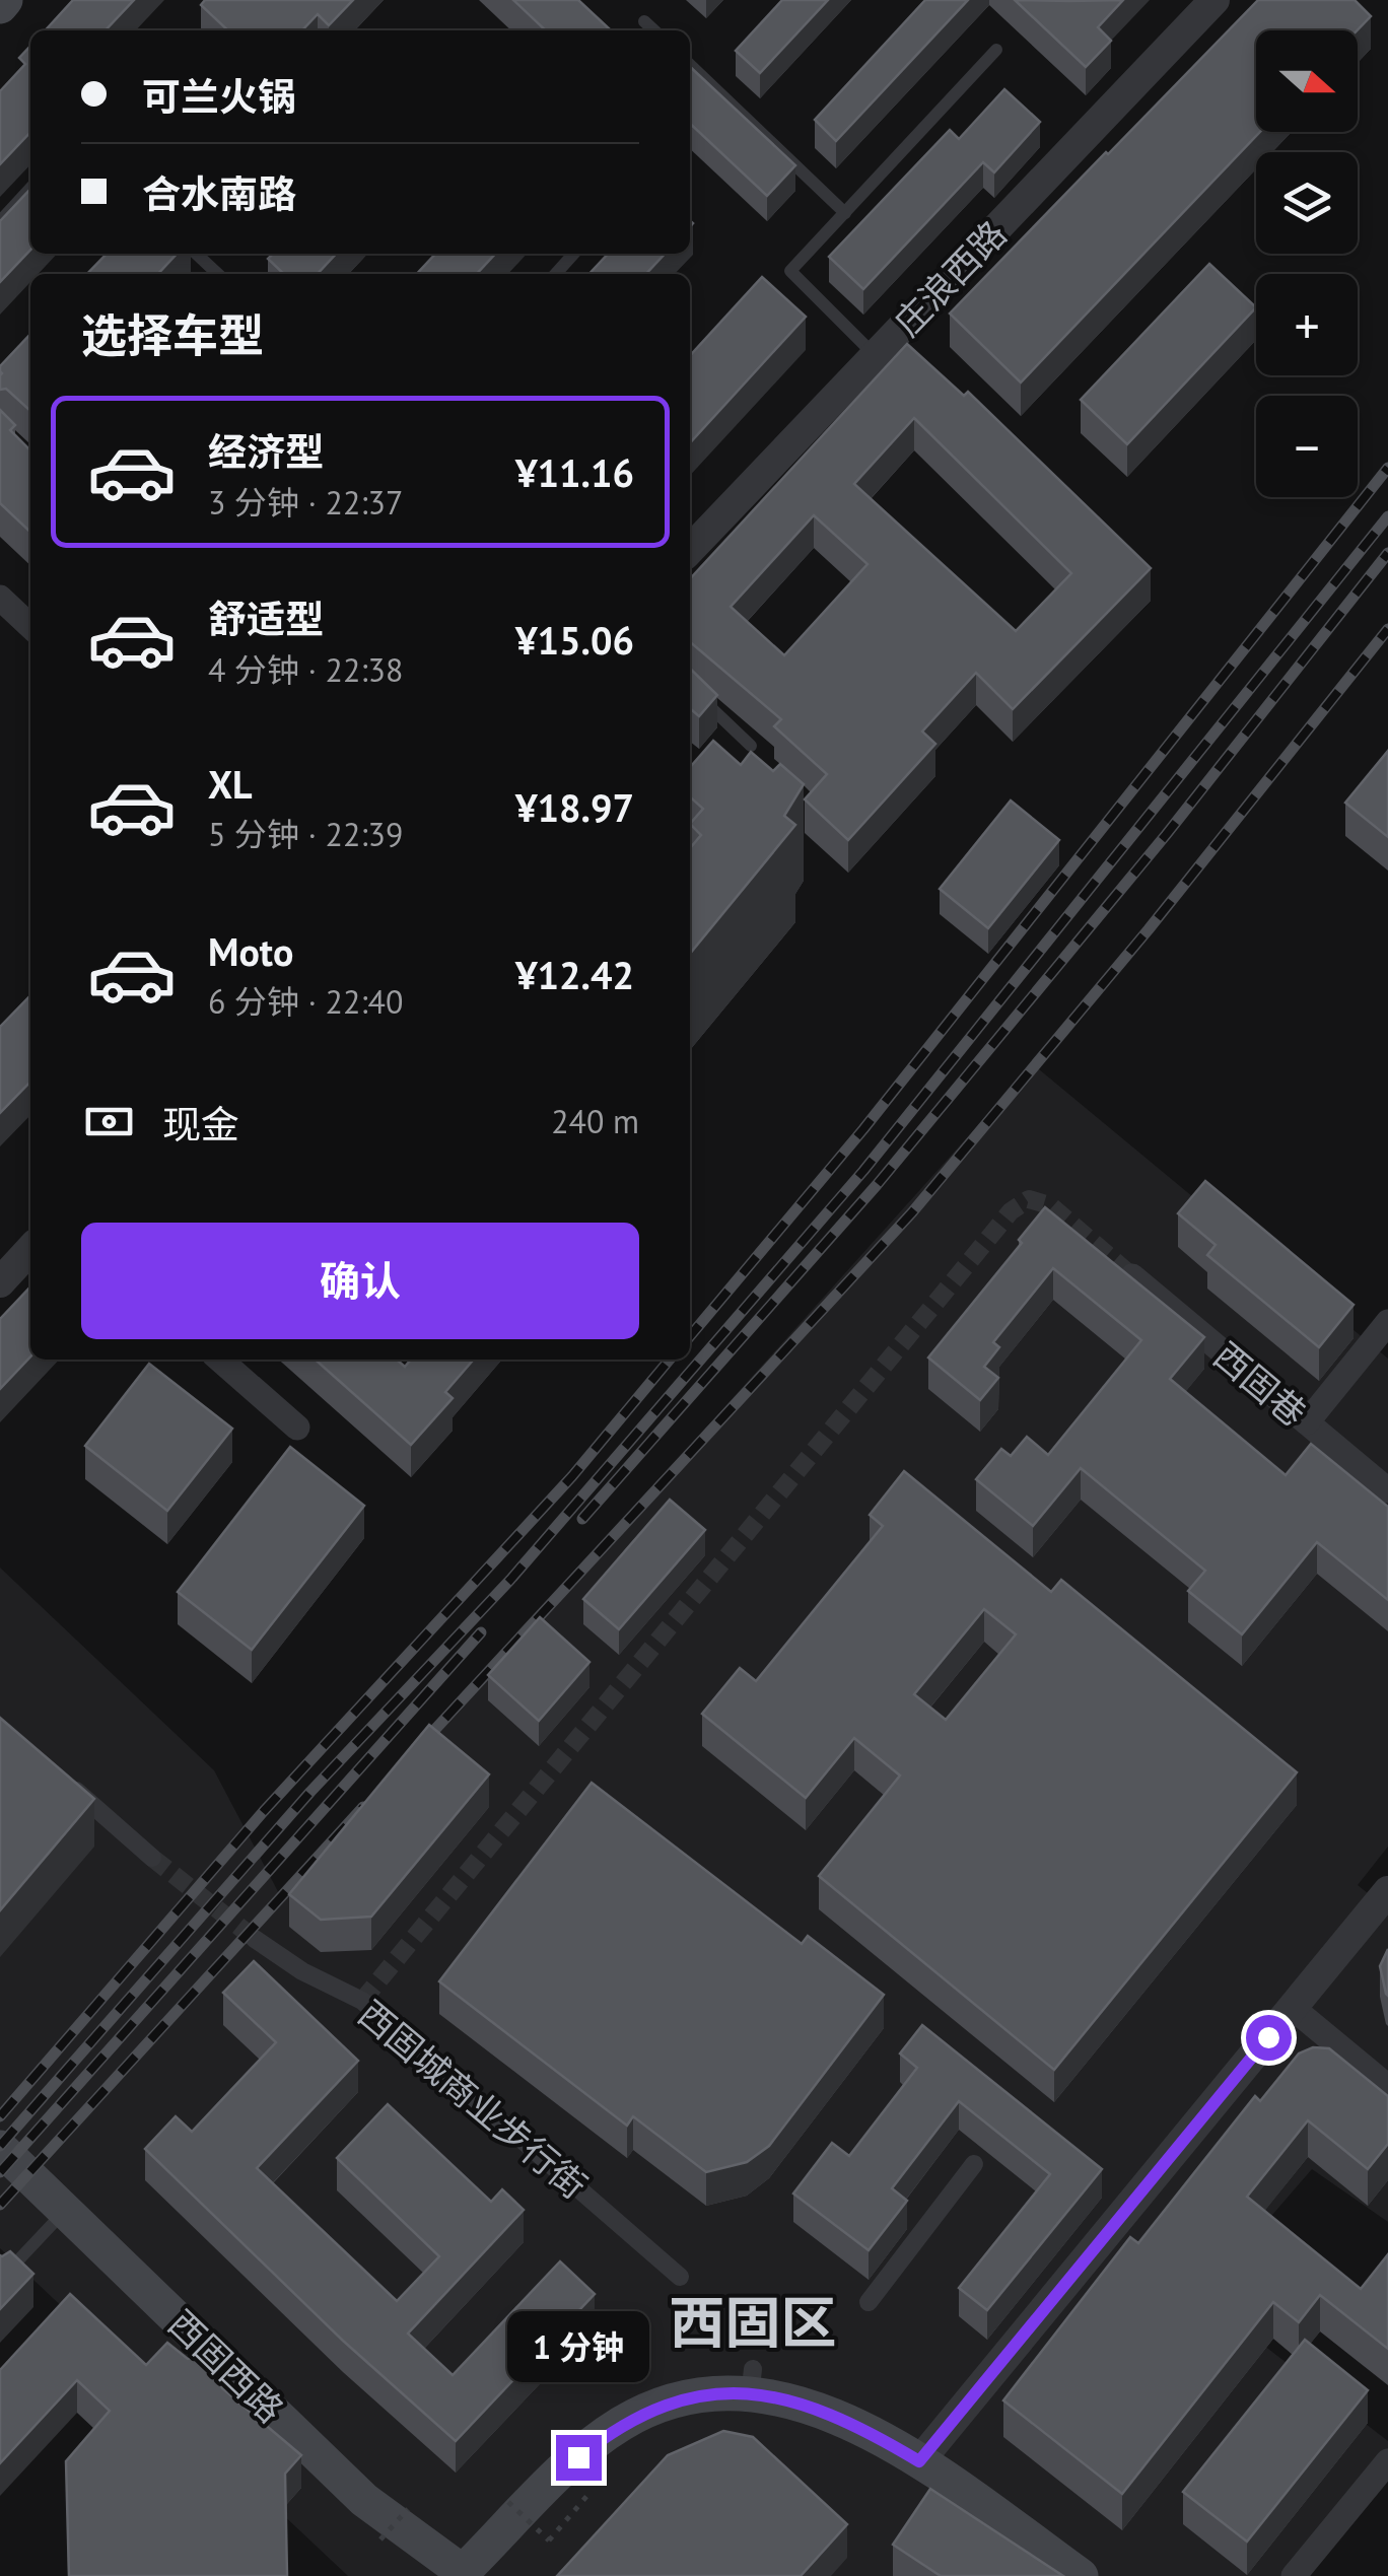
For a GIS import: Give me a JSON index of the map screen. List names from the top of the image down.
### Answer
{
  "streets": {
    "main road": ["西固西路"],
    "street": ["庄浪西路", "西固巷", "西固城商业步行街"]
  },
  "districts": ["西固区"],
  "north": "right",
  "page": {
    "map_buttons": ["+", "−"],
    "banner": ["可兰火锅", "合水南路"],
    "heading": "选择车型",
    "list": [
      {
        "name": "经济型",
        "note": "3 分钟 · 22:37",
        "value": "¥11.16"
      },
      {
        "name": "舒适型",
        "note": "4 分钟 · 22:38",
        "value": "¥15.06"
      },
      {
        "name": "XL",
        "note": "5 分钟 · 22:39",
        "value": "¥18.97"
      },
      {
        "name": "Moto",
        "note": "6 分钟 · 22:40",
        "value": "¥12.42"
      }
    ],
    "pay": ["现金", "240 m"],
    "buttons": "确认",
    "bubble": "1 分钟"
  }
}
